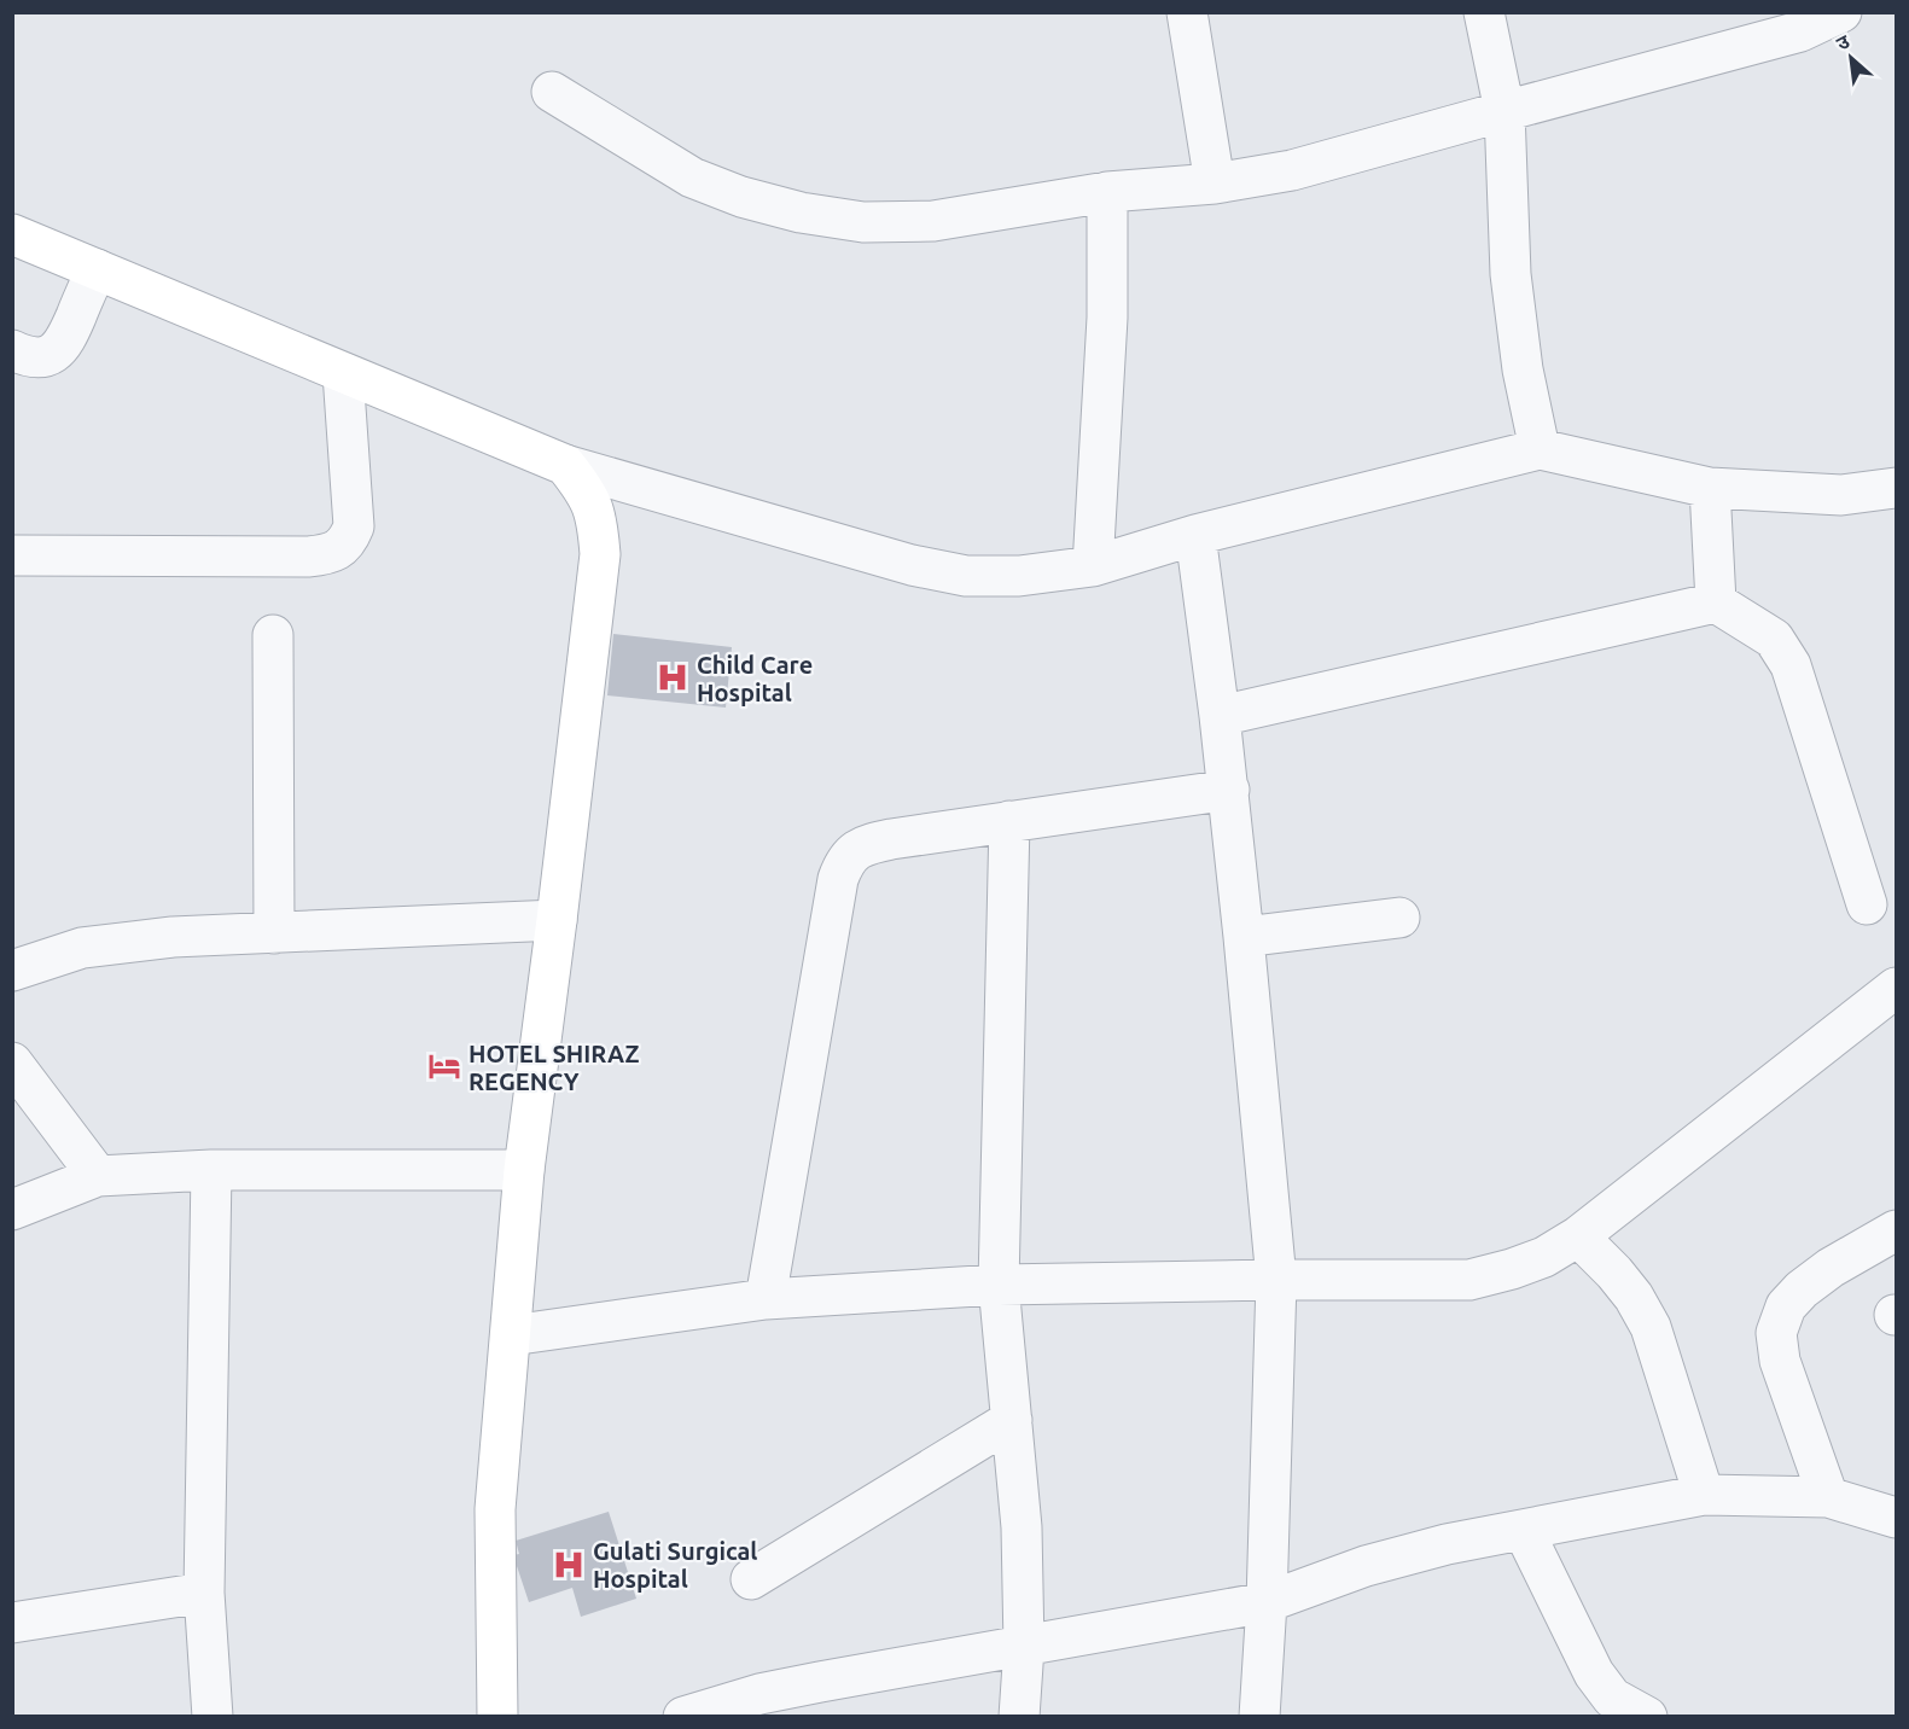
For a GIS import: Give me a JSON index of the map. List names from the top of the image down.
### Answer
{
  "places": {
    "hospital": ["Child Care Hospital", "Gulati Surgical Hospital"],
    "hotel": ["HOTEL SHIRAZ REGENCY"]
  },
  "north": "top left"
}
